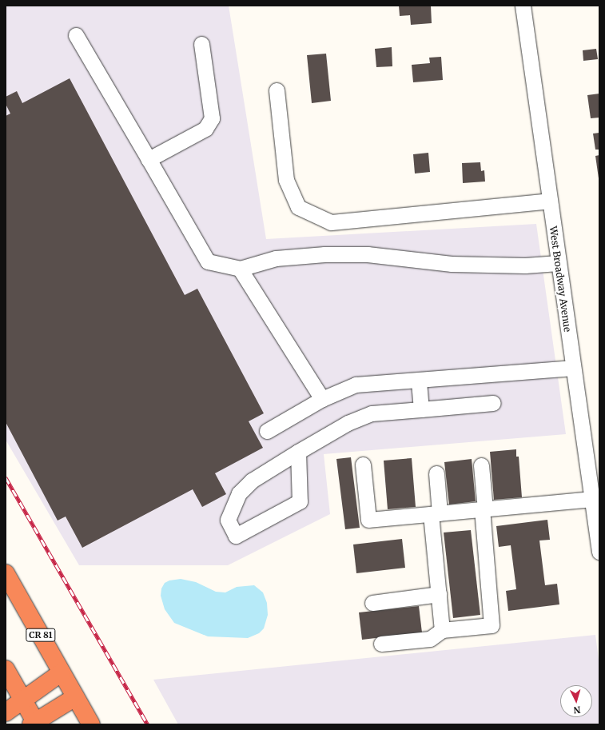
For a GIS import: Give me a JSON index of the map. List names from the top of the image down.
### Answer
{
  "streets": {
    "highway": ["CR 81"],
    "street": ["West Broadway Avenue"]
  },
  "north": "bottom"
}
